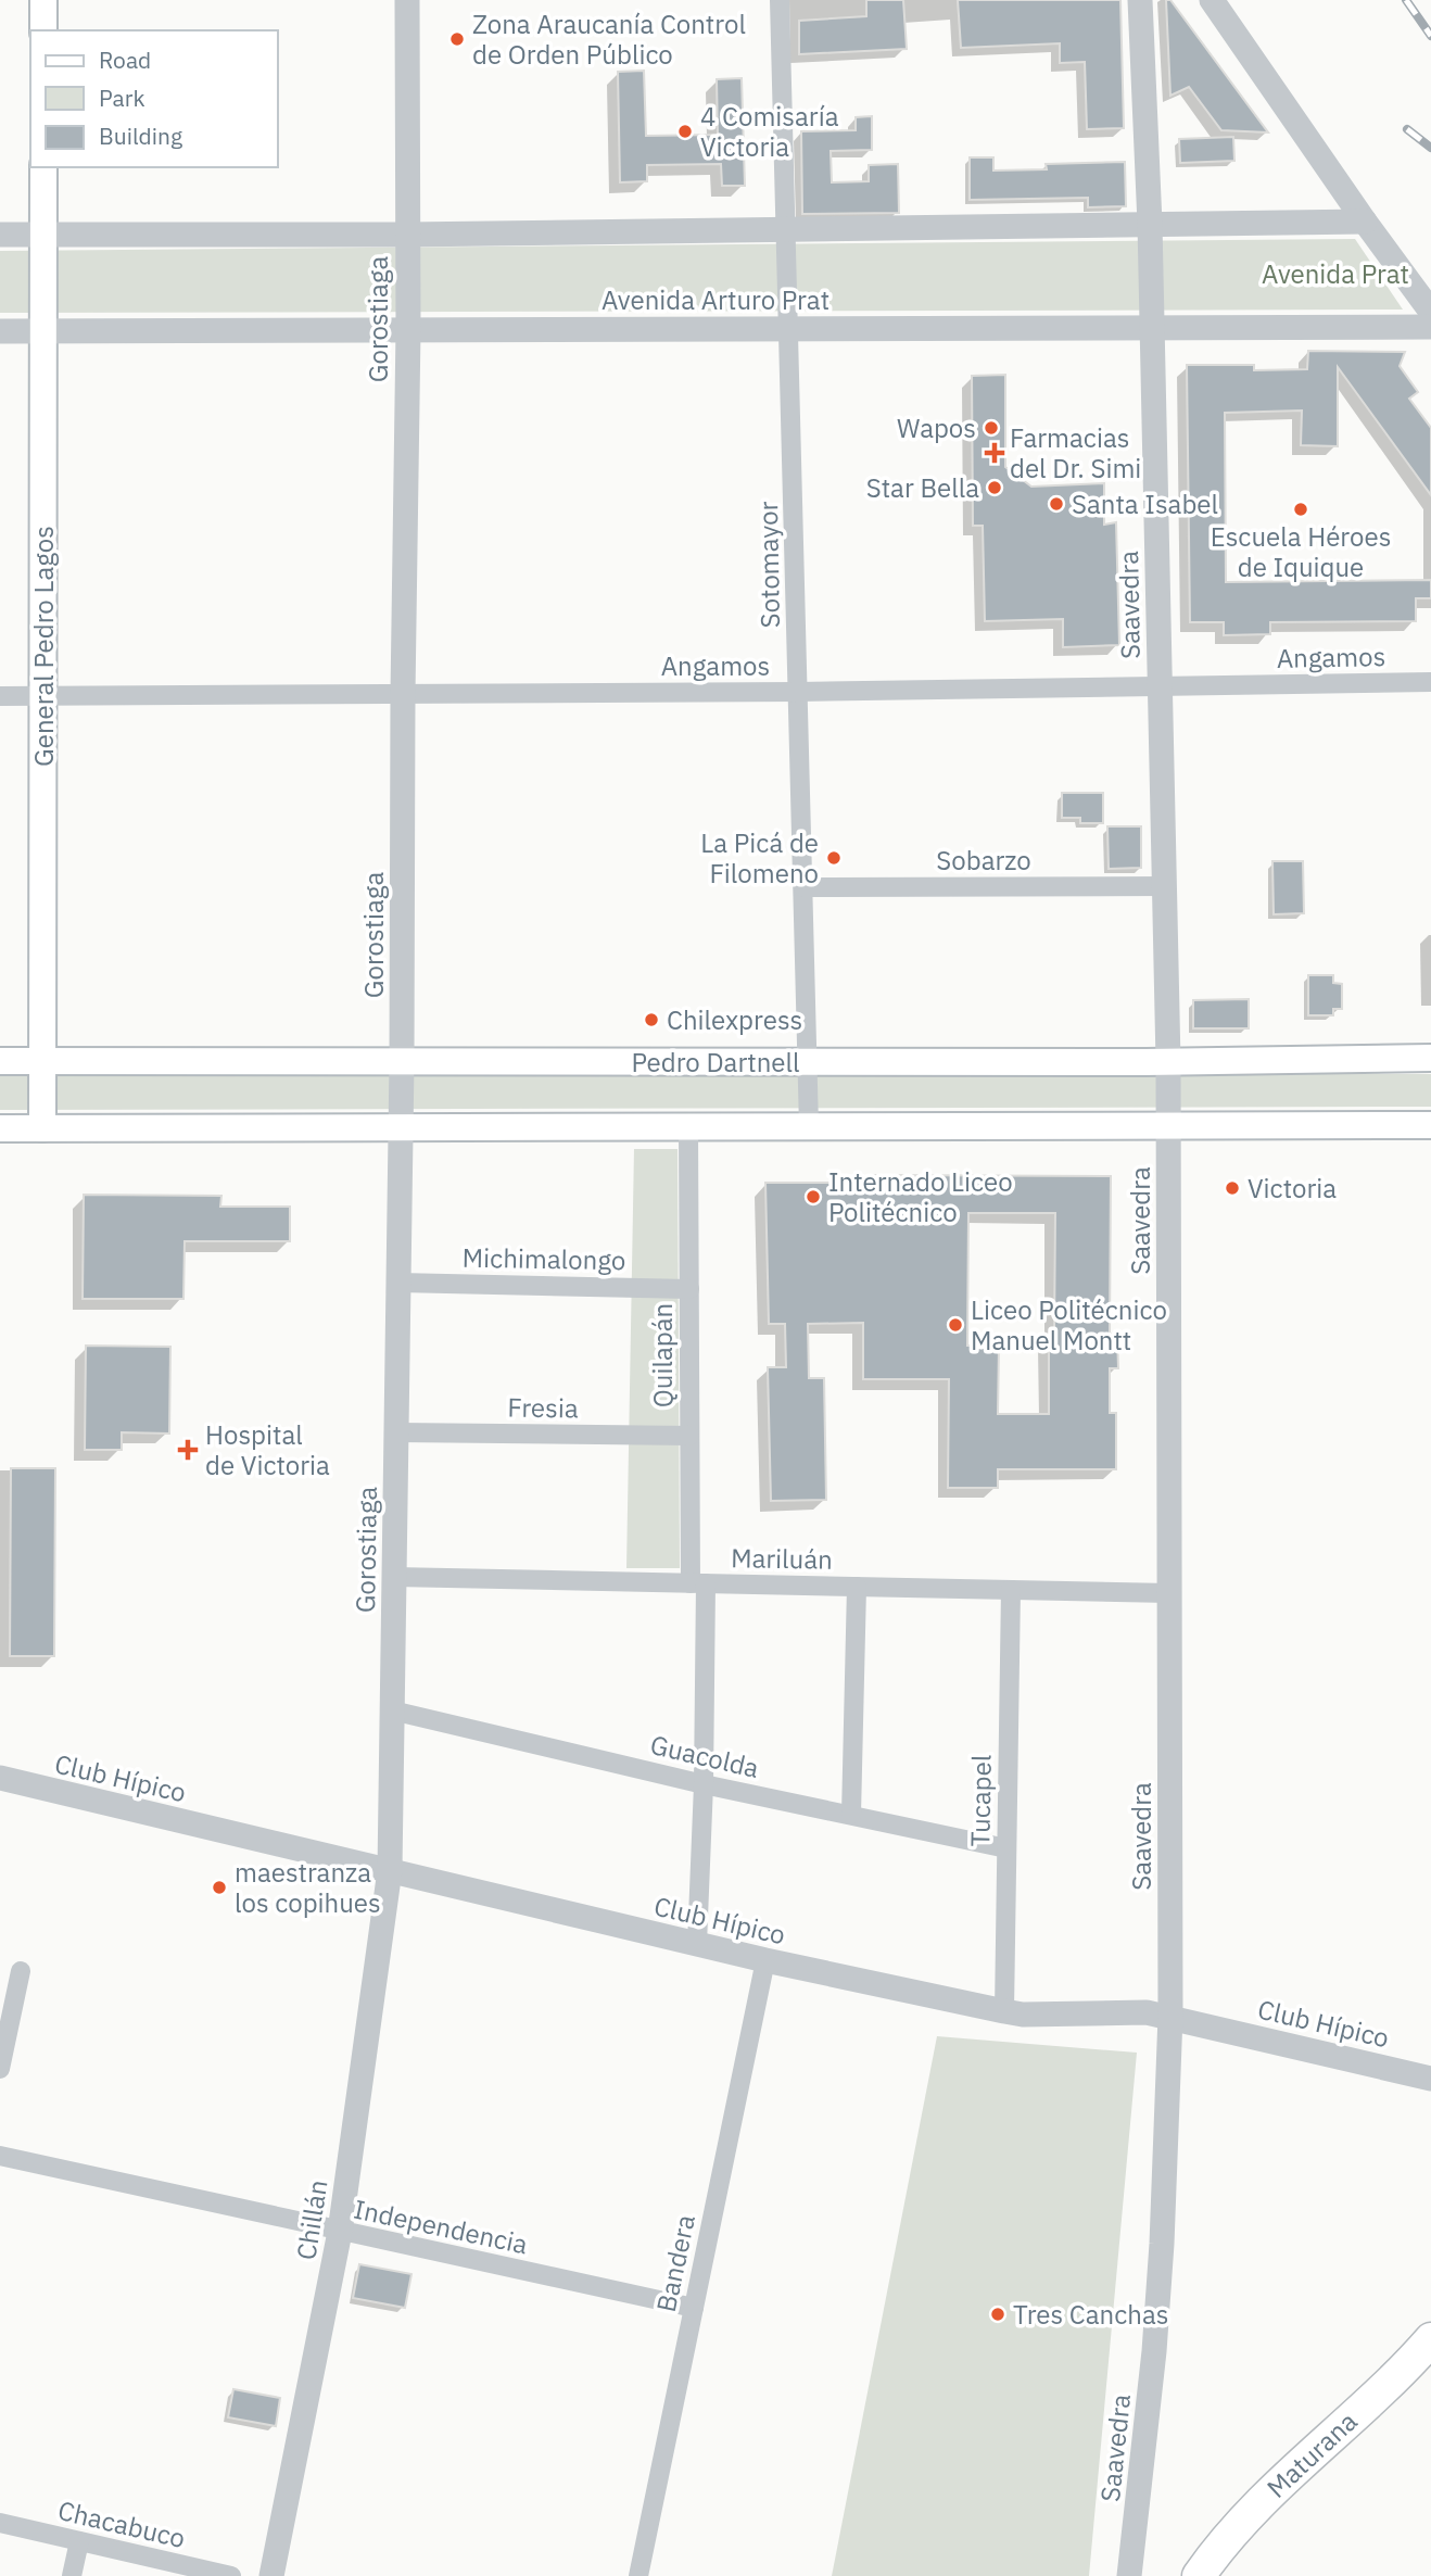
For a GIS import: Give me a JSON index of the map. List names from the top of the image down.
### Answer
{
  "streets": {
    "highway": ["Maturana"],
    "main road": ["General Pedro Lagos", "Pedro Dartnell"],
    "street": [
      "Avenida Arturo Prat",
      "Gorostiaga",
      "Sotomayor",
      "Saavedra",
      "Angamos",
      "Sobarzo",
      "Michimalongo",
      "Quilapán",
      "Fresia",
      "Mariluán",
      "Guacolda",
      "Club Hípico",
      "Tucapel",
      "Chillán",
      "Independencia",
      "Bandera",
      "Chacabuco"
    ]
  },
  "crossings": [
    ["Avenida Arturo Prat", "Gorostiaga"],
    ["Avenida Arturo Prat", "Sotomayor"],
    ["Avenida Arturo Prat", "Saavedra"],
    ["Avenida Arturo Prat", "General Pedro Lagos"],
    ["Gorostiaga", "Angamos"],
    ["Gorostiaga", "Pedro Dartnell"],
    ["Gorostiaga", "Michimalongo"],
    ["Gorostiaga", "Fresia"],
    ["Gorostiaga", "Mariluán"],
    ["Gorostiaga", "Guacolda"],
    ["Gorostiaga", "Club Hípico"],
    ["Gorostiaga", "Chillán"],
    ["Sotomayor", "Angamos"],
    ["Sotomayor", "Sobarzo"],
    ["Sotomayor", "Pedro Dartnell"],
    ["Saavedra", "Angamos"],
    ["Saavedra", "Sobarzo"],
    ["Saavedra", "Pedro Dartnell"],
    ["Saavedra", "Mariluán"],
    ["Saavedra", "Club Hípico"],
    ["General Pedro Lagos", "Angamos"],
    ["General Pedro Lagos", "Pedro Dartnell"],
    ["Michimalongo", "Quilapán"],
    ["Quilapán", "Fresia"],
    ["Quilapán", "Mariluán"],
    ["Quilapán", "Guacolda"],
    ["Quilapán", "Club Hípico"],
    ["Mariluán", "Tucapel"],
    ["Guacolda", "Tucapel"],
    ["Club Hípico", "Tucapel"],
    ["Club Hípico", "Chillán"],
    ["Club Hípico", "Bandera"],
    ["Chillán", "Independencia"],
    ["Independencia", "Bandera"]
  ],
  "parks": ["Avenida Prat"],
  "places": {
    "other": [
      "Zona Araucanía Control de Orden Público",
      "4 Comisaría Victoria",
      "Wapos",
      "Star Bella",
      "Santa Isabel",
      "Escuela Héroes de Iquique",
      "La Picá de Filomeno",
      "Chilexpress",
      "Victoria",
      "Internado Liceo Politécnico",
      "Liceo Politécnico Manuel Montt",
      "maestranza los copihues",
      "Tres Canchas"
    ],
    "health": ["Farmacias del Dr. Simi", "Hospital de Victoria"]
  },
  "legend": ["Road", "Park", "Building"]
}
